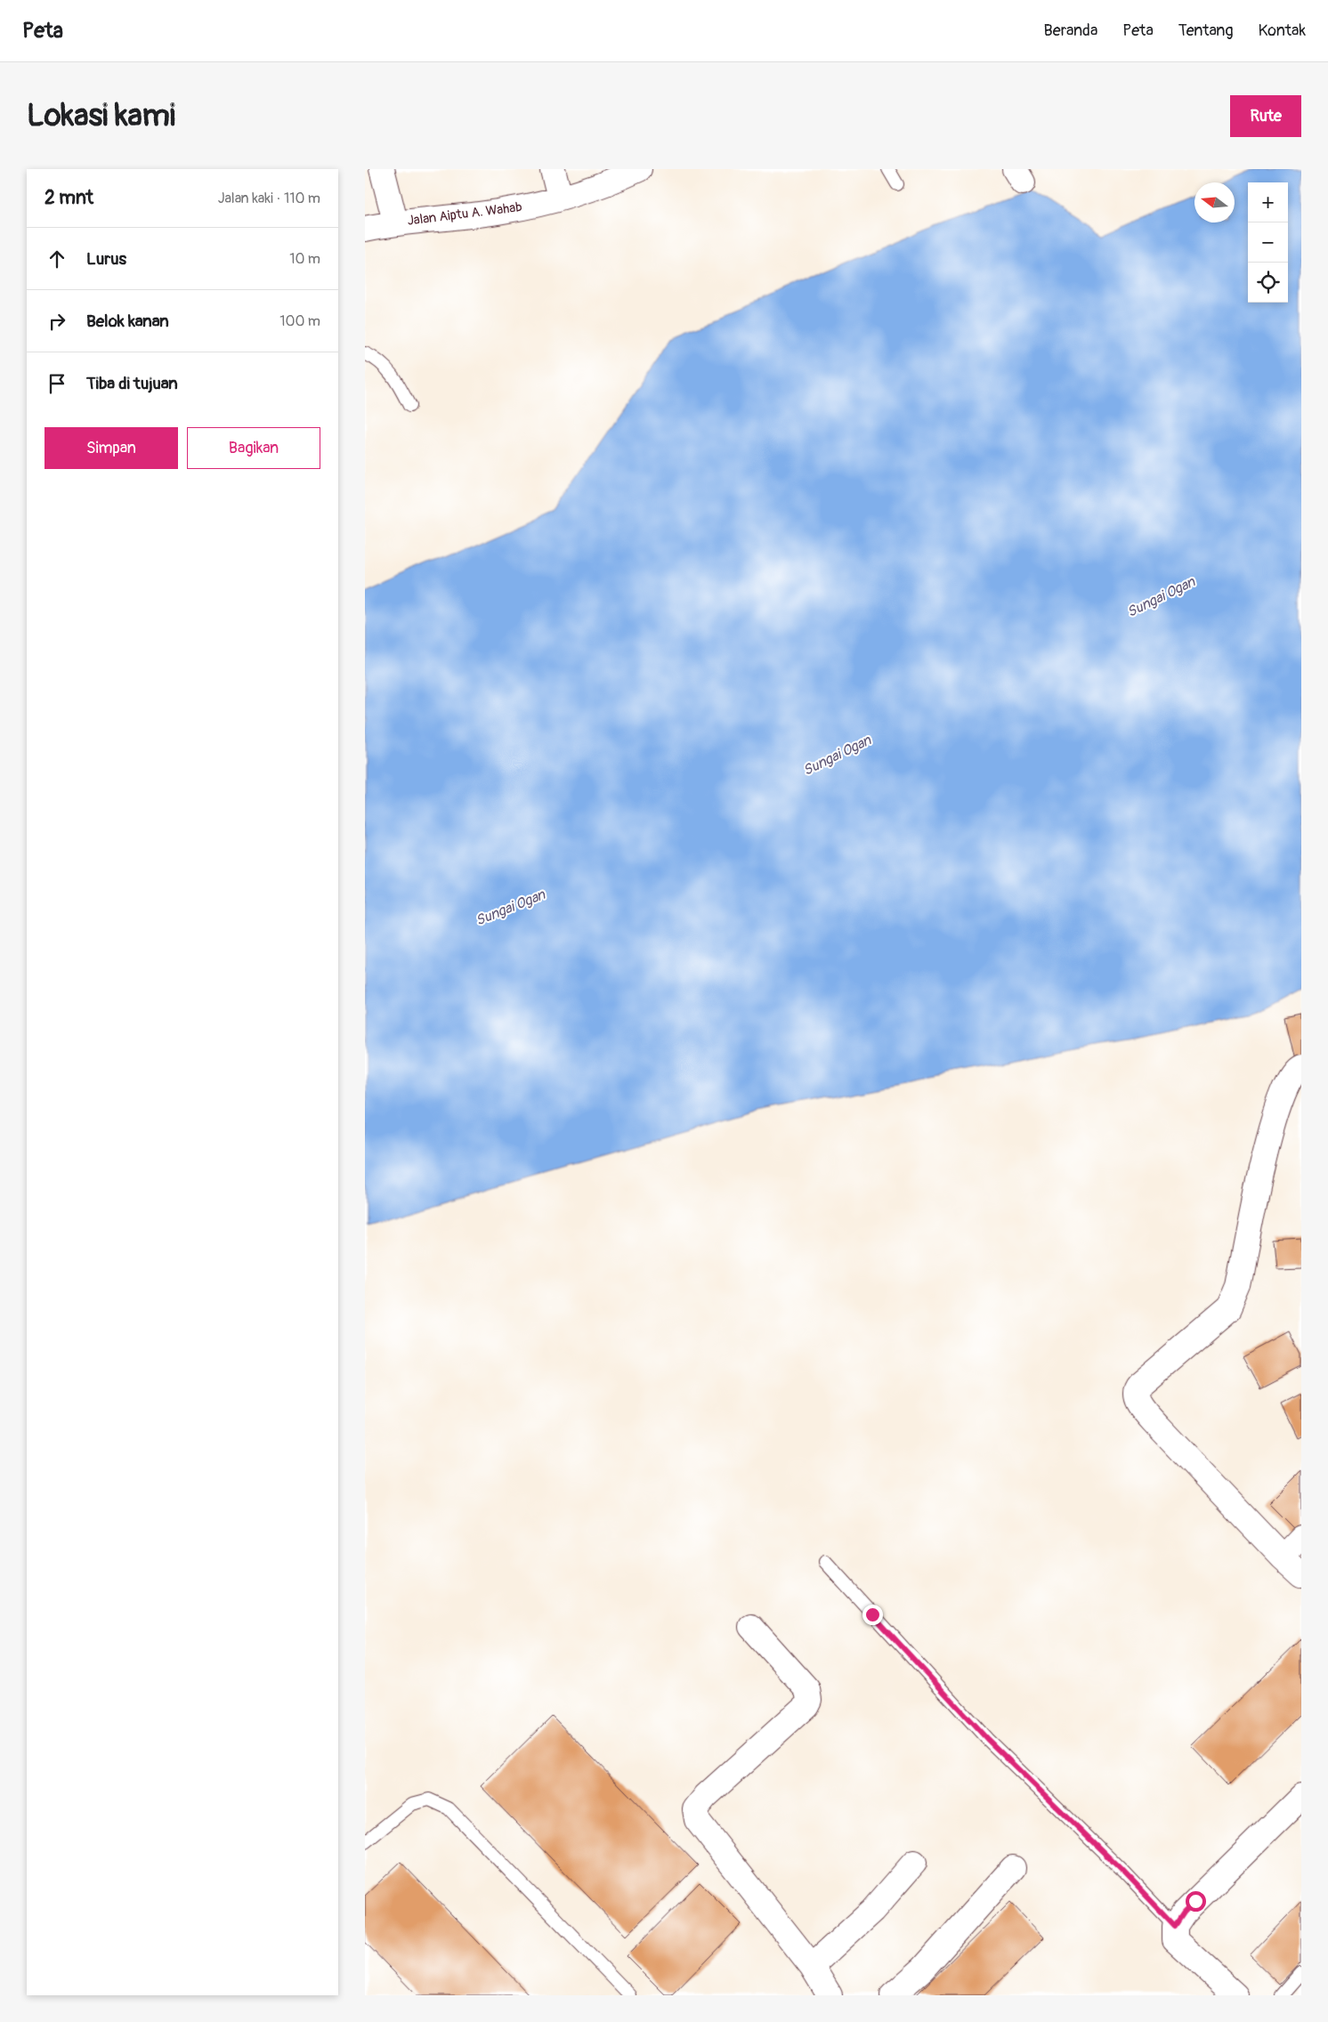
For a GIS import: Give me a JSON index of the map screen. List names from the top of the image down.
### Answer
{
  "streets": {
    "street": ["Jalan Aiptu A. Wahab"]
  },
  "water": ["Sungai Ogan"],
  "north": "left",
  "page": {
    "header": "Peta",
    "nav": [
      "Beranda",
      "Peta",
      "Tentang",
      "Kontak"
    ],
    "buttons": [
      "Rute",
      ["Simpan", "Bagikan"]
    ],
    "title": "Lokasi kami",
    "heading": ["2 mnt", "Jalan kaki · 110 m"],
    "map_buttons": ["+", "−"],
    "list": [
      ["Lurus", "10 m"],
      ["Belok kanan", "100 m"],
      "Tiba di tujuan"
    ]
  }
}
